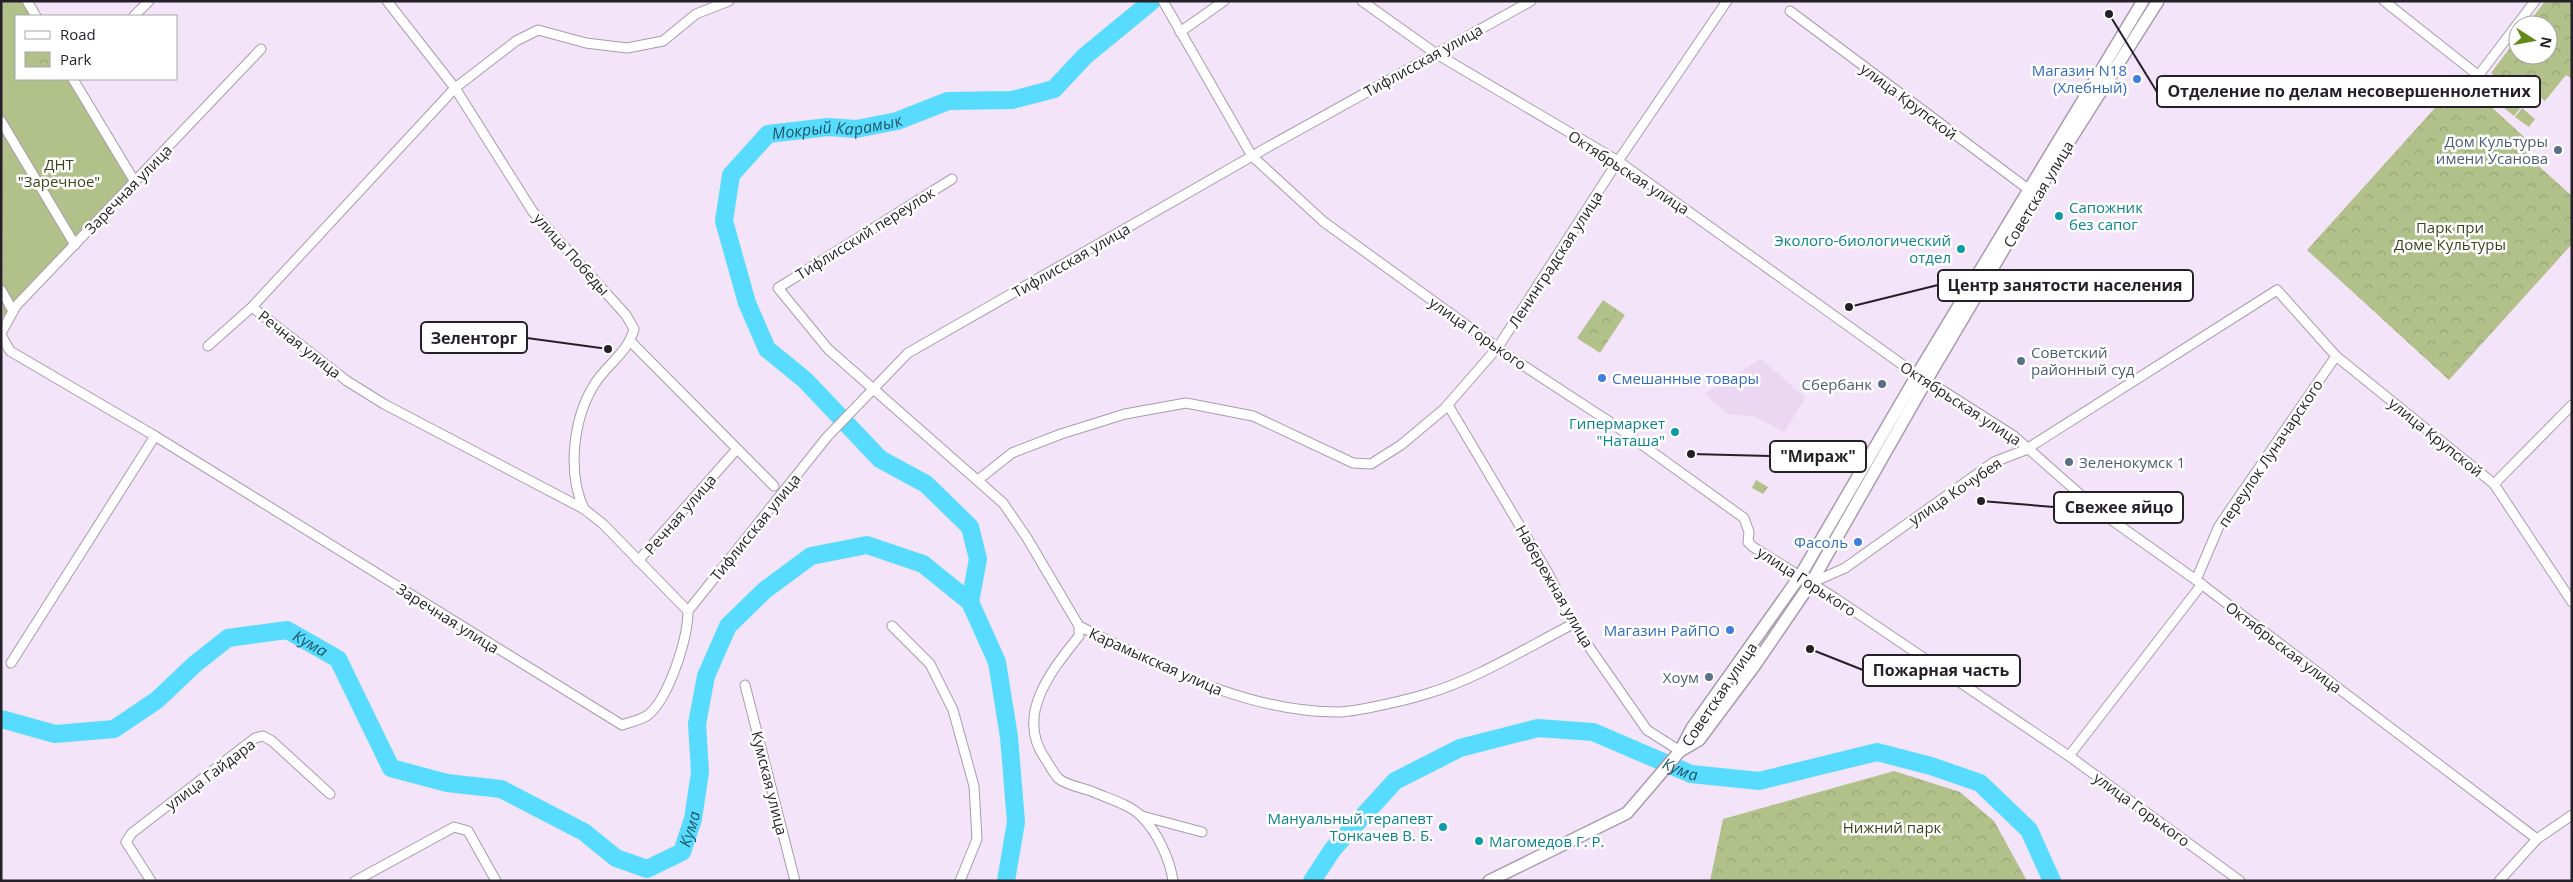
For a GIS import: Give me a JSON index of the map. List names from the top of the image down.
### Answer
{
  "streets": {
    "street": [
      "Тифлисская улица",
      "улица Крупской",
      "Октябрьская улица",
      "Заречная улица",
      "Советская улица",
      "Тифлисский переулок",
      "улица Победы",
      "Ленинградская улица",
      "улица Горького",
      "Речная улица",
      "переулок Луначарского",
      "улица Кочубея",
      "Набережная улица",
      "Карамыкская улица",
      "улица Гайдара",
      "Кумская улица"
    ]
  },
  "crossings": [
    ["Тифлисская улица", "Октябрьская улица"],
    ["Тифлисская улица", "Заречная улица"],
    ["Тифлисская улица", "улица Горького"],
    ["Тифлисская улица", "Речная улица"],
    ["Тифлисская улица", "Карамыкская улица"],
    ["улица Крупской", "Советская улица"],
    ["улица Крупской", "переулок Луначарского"],
    ["улица Крупской", "улица Кочубея"],
    ["Октябрьская улица", "Советская улица"],
    ["Октябрьская улица", "Ленинградская улица"],
    ["Октябрьская улица", "переулок Луначарского"],
    ["Октябрьская улица", "улица Кочубея"],
    ["Заречная улица", "Речная улица"],
    ["Советская улица", "улица Горького"],
    ["Советская улица", "улица Кочубея"],
    ["Советская улица", "Набережная улица"],
    ["Тифлисский переулок", "Карамыкская улица"],
    ["улица Победы", "Речная улица"],
    ["Ленинградская улица", "улица Горького"],
    ["Ленинградская улица", "Набережная улица"],
    ["Ленинградская улица", "Карамыкская улица"],
    ["улица Горького", "переулок Луначарского"],
    ["улица Горького", "улица Кочубея"],
    ["Набережная улица", "Карамыкская улица"]
  ],
  "water": ["Мокрый Карамык", "Кума"],
  "parks": ["ДНТ \"Заречное\"", "Парк при Доме Культуры", "Нижний парк"],
  "places": [
    "Отделение по делам несовершеннолетних",
    "Магазин N18 (Хлебный)",
    "Дом Культуры имени Усанова",
    "Сапожник без сапог",
    "Эколого-биологический отдел",
    "Центр занятости населения",
    "Зеленторг",
    "Советский районный суд",
    "Смешанные товары",
    "Сбербанк",
    "Гипермаркет \"Наташа\"",
    "\"Мираж\"",
    "Зеленокумск 1",
    "Свежее яйцо",
    "Фасоль",
    "Магазин РайПО",
    "Пожарная часть",
    "Хоум",
    "Мануальный терапевт Тонкачев В. Б.",
    "Магомедов Г. Р."
  ],
  "legend": ["Road", "Park"],
  "north": "right"
}
